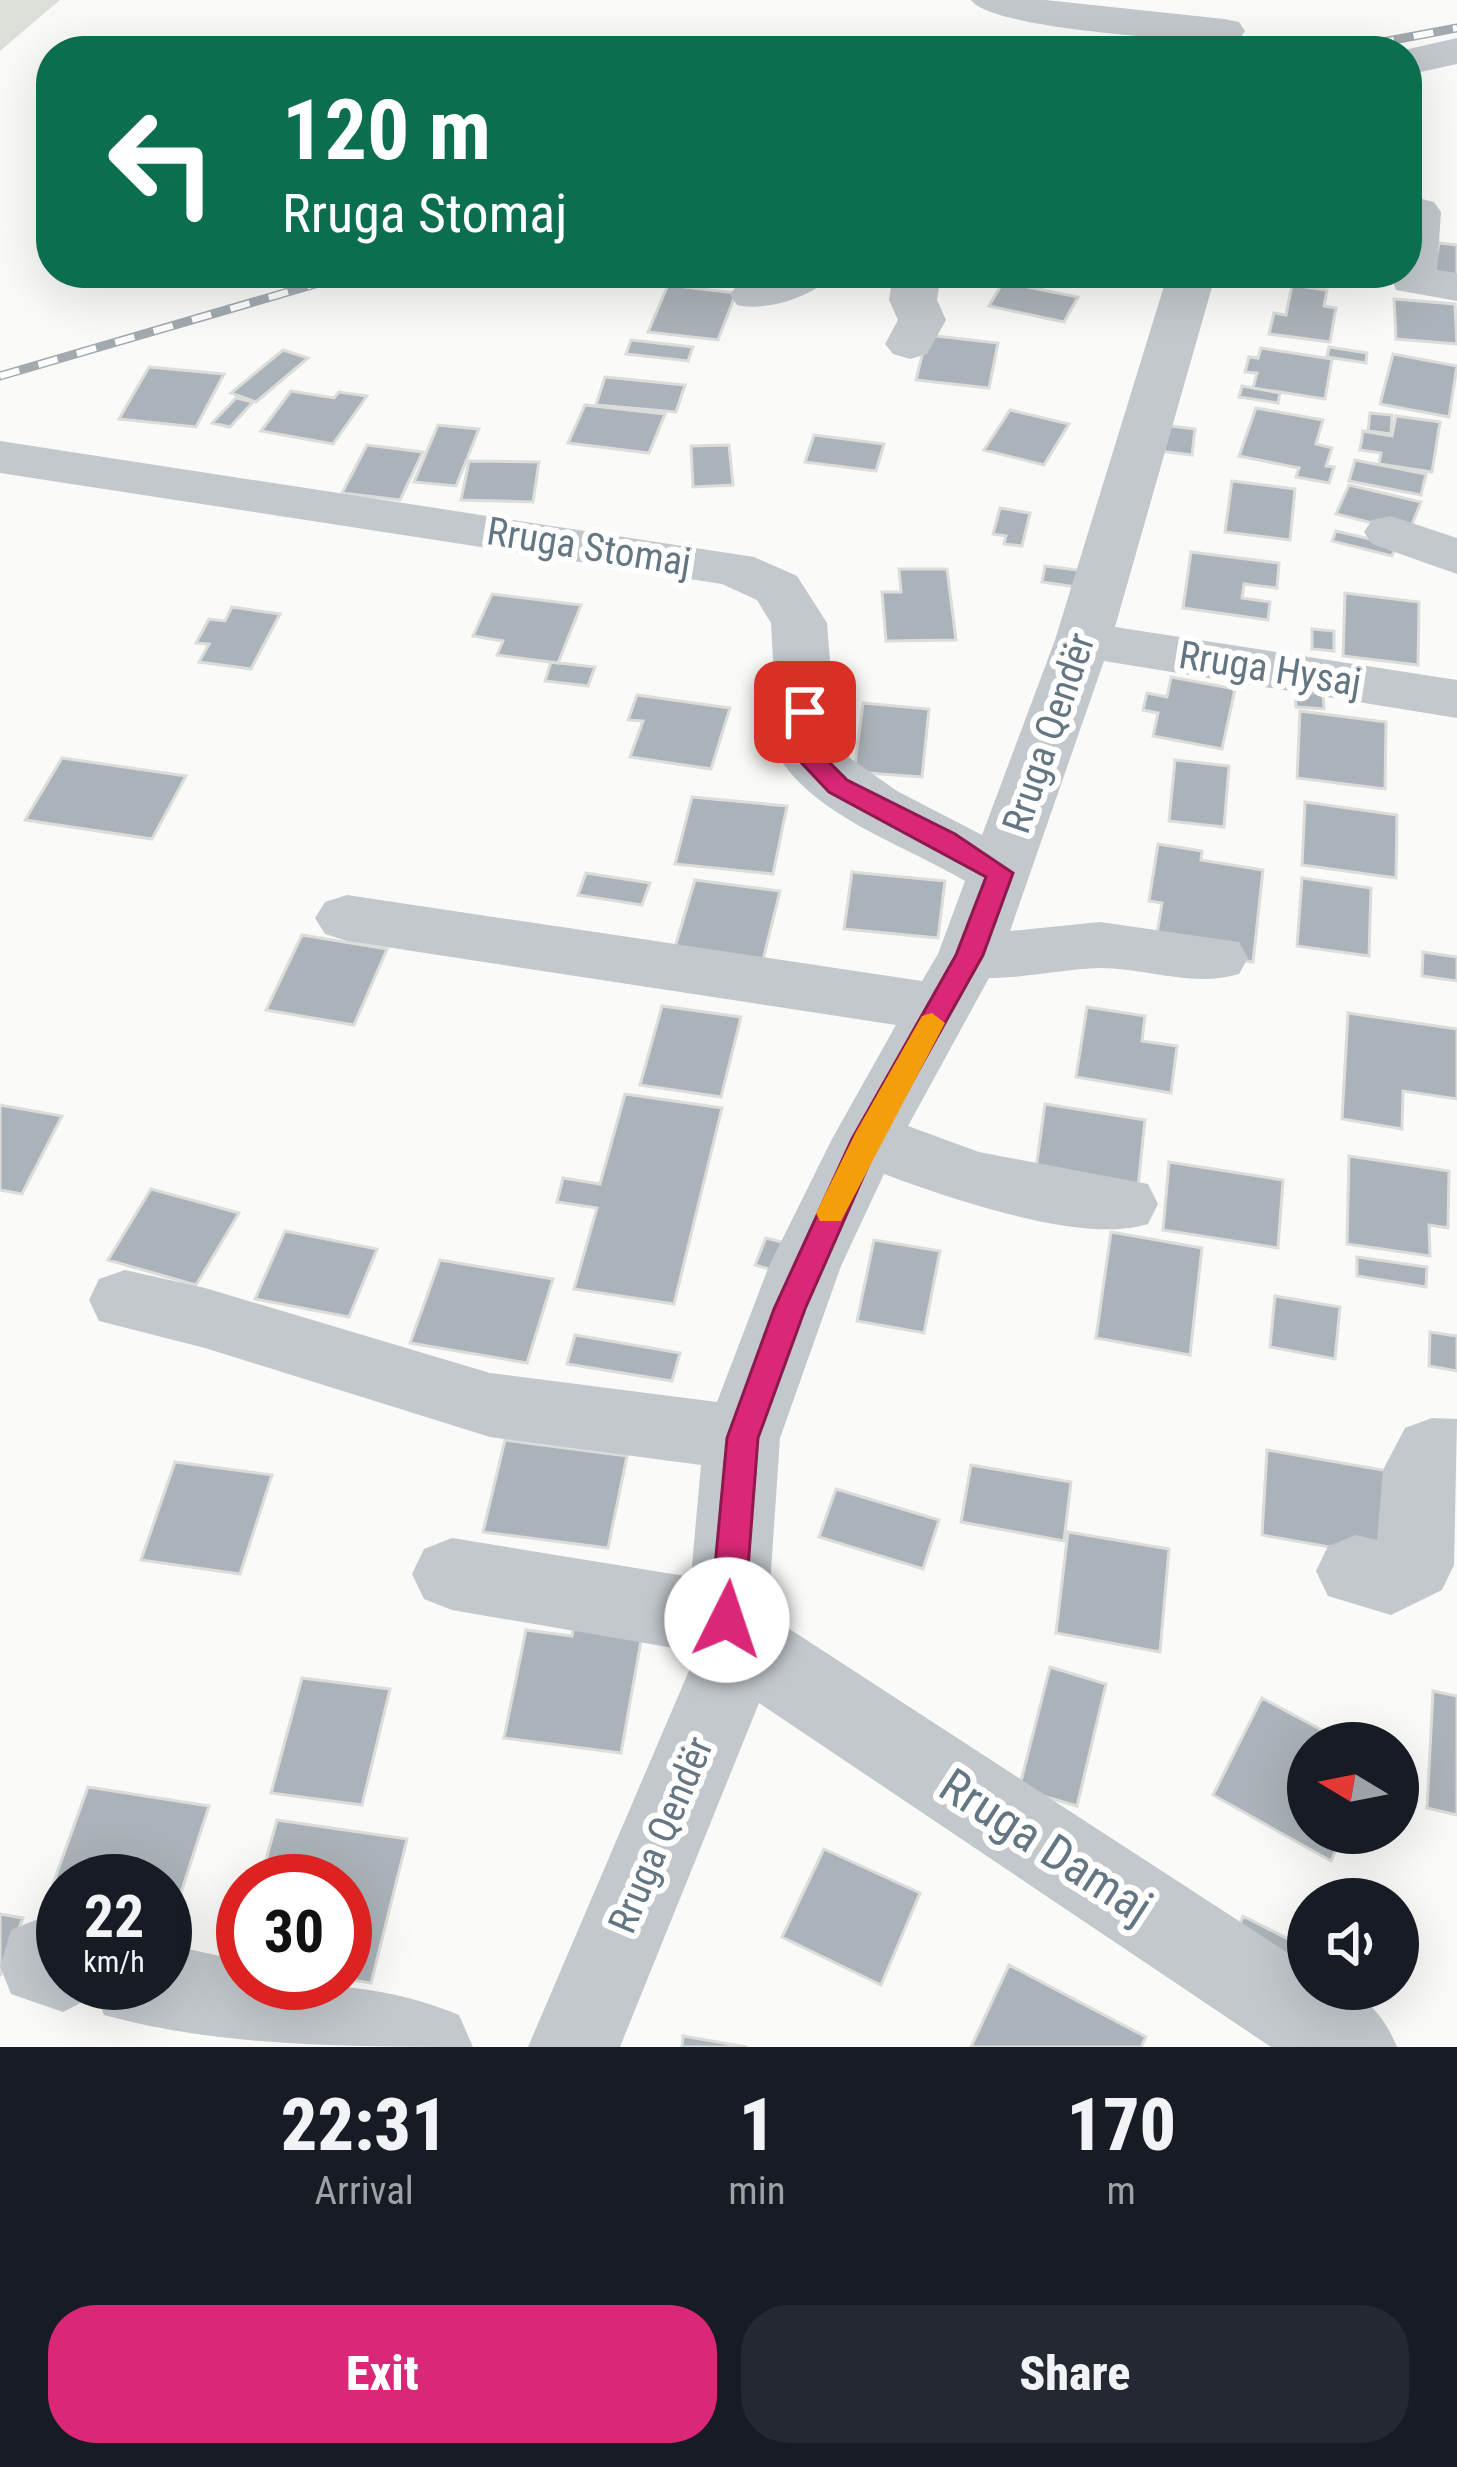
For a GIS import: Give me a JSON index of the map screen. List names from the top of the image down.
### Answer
{
  "streets": {
    "street": [
      "Rruga Stomaj",
      "Rruga Hysaj",
      "Rruga Qendër",
      "Rruga Damaj"
    ]
  },
  "crossings": [
    ["Rruga Stomaj", "Rruga Qendër"],
    ["Rruga Hysaj", "Rruga Qendër"],
    ["Rruga Qendër", "Rruga Damaj"]
  ],
  "north": "left",
  "page": {
    "turn": ["120 m", "Rruga Stomaj"],
    "speed": "22 km/h",
    "limit": "30",
    "eta": [
      "22:31",
      "Arrival",
      "1",
      "min",
      "170",
      "m"
    ],
    "buttons": ["Exit", "Share"]
  }
}
